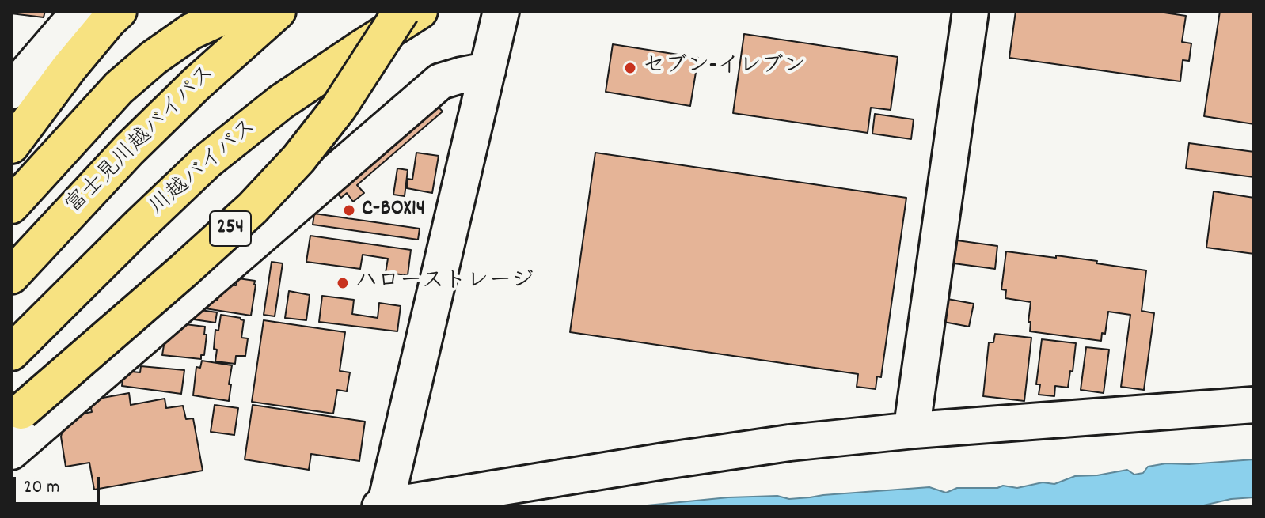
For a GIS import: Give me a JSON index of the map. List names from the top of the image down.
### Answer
{
  "streets": {
    "highway": ["富士見川越バイパス", "川越バイパス", "254"]
  },
  "places": ["セブン-イレブン", "C-BOX14", "ハローストレージ"],
  "scale_bar": "20 m"
}
